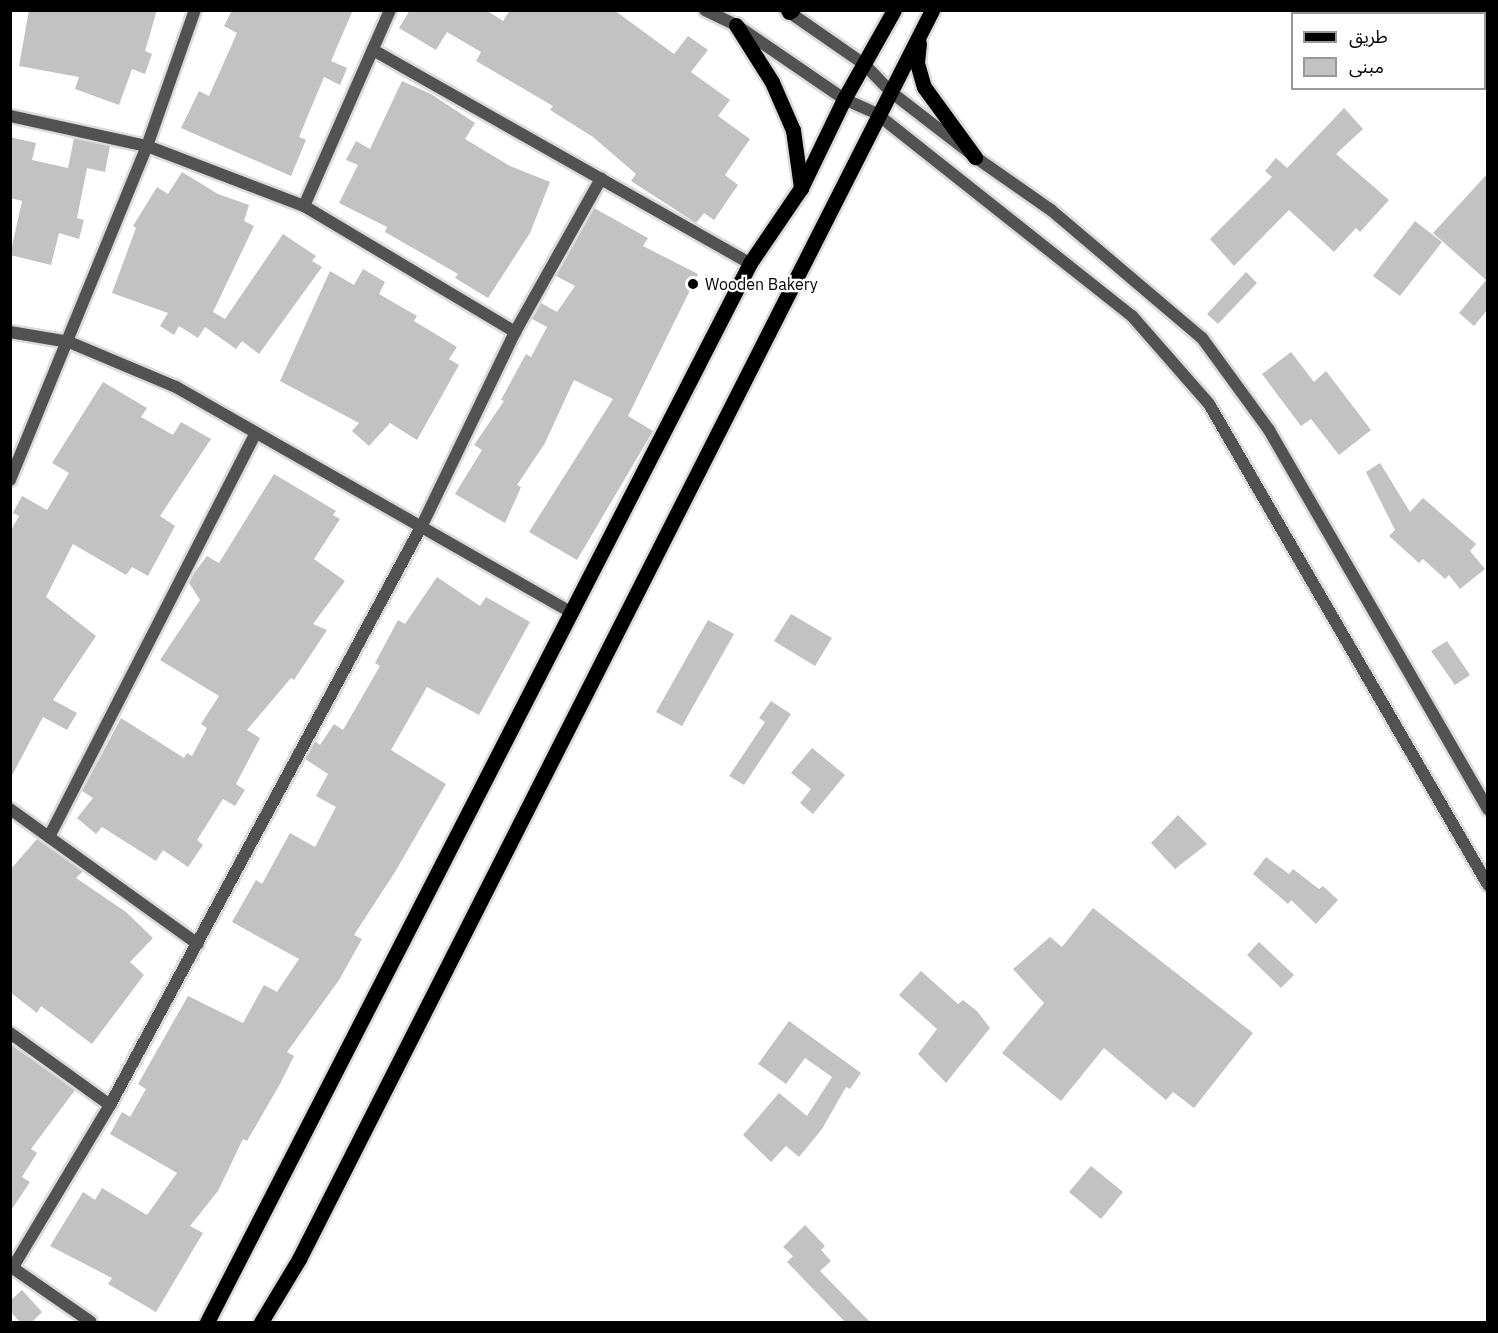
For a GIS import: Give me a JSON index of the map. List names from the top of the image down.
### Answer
{
  "places": ["Wooden Bakery"],
  "legend": ["طريق", "مبنى"]
}
